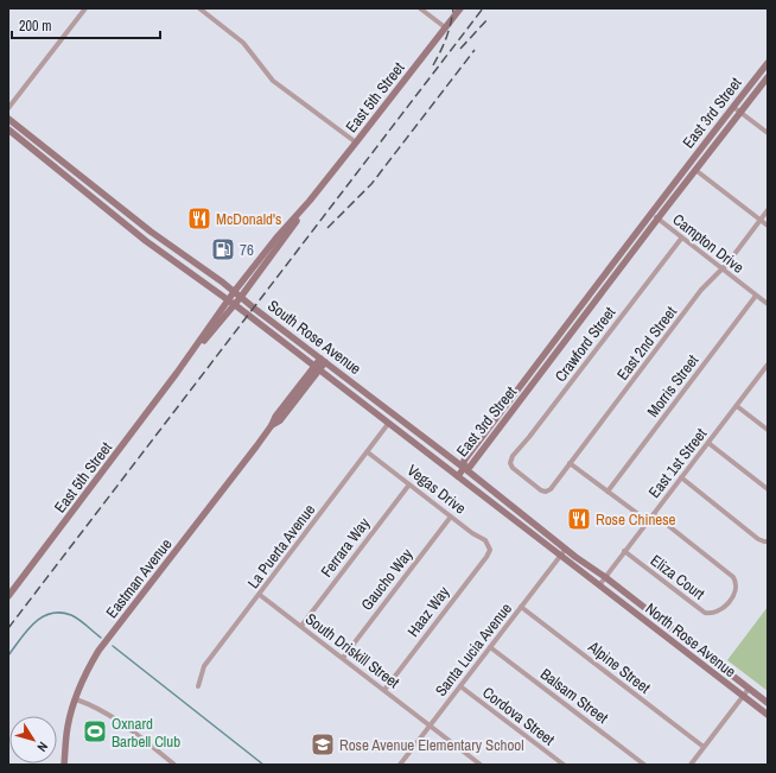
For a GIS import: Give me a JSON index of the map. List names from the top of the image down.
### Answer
{
  "streets": {
    "main road": [
      "East 5th Street",
      "East 3rd Street",
      "South Rose Avenue",
      "Eastman Avenue",
      "North Rose Avenue"
    ],
    "street": [
      "Campton Drive",
      "East 2nd Street",
      "Crawford Street",
      "Morris Street",
      "East 1st Street",
      "Vegas Drive",
      "La Puerta Avenue",
      "Ferrara Way",
      "Eliza Court",
      "Gaucho Way",
      "Haaz Way",
      "Santa Lucia Avenue",
      "South Driskill Street",
      "Alpine Street",
      "Balsam Street",
      "Cordova Street"
    ]
  },
  "crossings": [
    ["East 5th Street", "South Rose Avenue"],
    ["East 3rd Street", "Campton Drive"],
    ["East 3rd Street", "South Rose Avenue"],
    ["Campton Drive", "East 2nd Street"],
    ["Campton Drive", "Crawford Street"],
    ["Campton Drive", "Morris Street"],
    ["South Rose Avenue", "East 1st Street"],
    ["South Rose Avenue", "La Puerta Avenue"],
    ["South Rose Avenue", "Eastman Avenue"],
    ["South Rose Avenue", "North Rose Avenue"],
    ["South Rose Avenue", "Santa Lucia Avenue"],
    ["East 2nd Street", "Crawford Street"],
    ["East 1st Street", "Eliza Court"],
    ["East 1st Street", "North Rose Avenue"],
    ["Vegas Drive", "La Puerta Avenue"],
    ["Vegas Drive", "Ferrara Way"],
    ["Vegas Drive", "Gaucho Way"],
    ["Vegas Drive", "Haaz Way"],
    ["La Puerta Avenue", "South Driskill Street"],
    ["Ferrara Way", "South Driskill Street"],
    ["Gaucho Way", "South Driskill Street"],
    ["Haaz Way", "South Driskill Street"],
    ["Santa Lucia Avenue", "South Driskill Street"],
    ["Santa Lucia Avenue", "Alpine Street"],
    ["Santa Lucia Avenue", "Balsam Street"],
    ["Santa Lucia Avenue", "Cordova Street"]
  ],
  "places": {
    "restaurant": ["McDonald's", "Rose Chinese"],
    "fuel station": ["76"],
    "sports": ["Oxnard Barbell Club"],
    "school or university": ["Rose Avenue Elementary School"]
  },
  "scale_bar": "200 m",
  "north": "bottom right"
}
